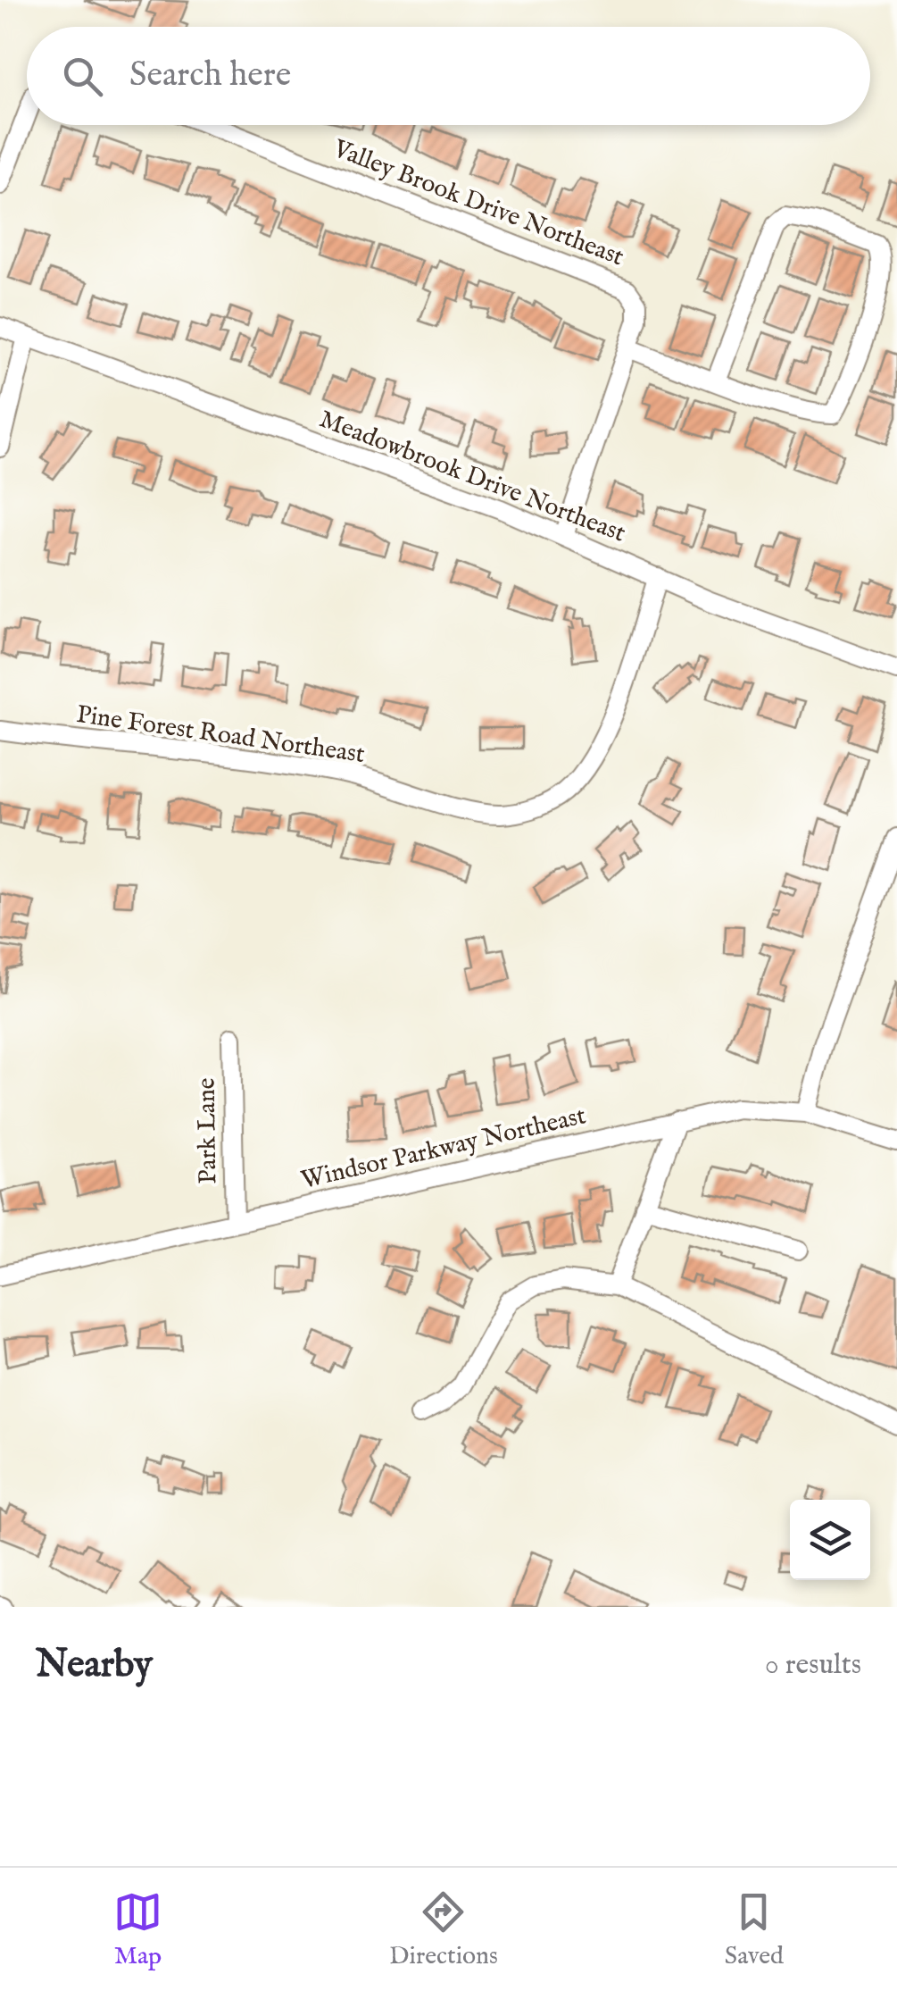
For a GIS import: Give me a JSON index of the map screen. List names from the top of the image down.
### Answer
{
  "streets": {
    "street": [
      "Valley Brook Drive Northeast",
      "Meadowbrook Drive Northeast",
      "Pine Forest Road Northeast",
      "Park Lane",
      "Windsor Parkway Northeast"
    ]
  },
  "crossings": [
    ["Valley Brook Drive Northeast", "Meadowbrook Drive Northeast"],
    ["Meadowbrook Drive Northeast", "Pine Forest Road Northeast"],
    ["Park Lane", "Windsor Parkway Northeast"]
  ],
  "page": {
    "search": "Search here",
    "heading": ["Nearby", "0 results"],
    "nav": ["Map", "Directions", "Saved"]
  }
}
